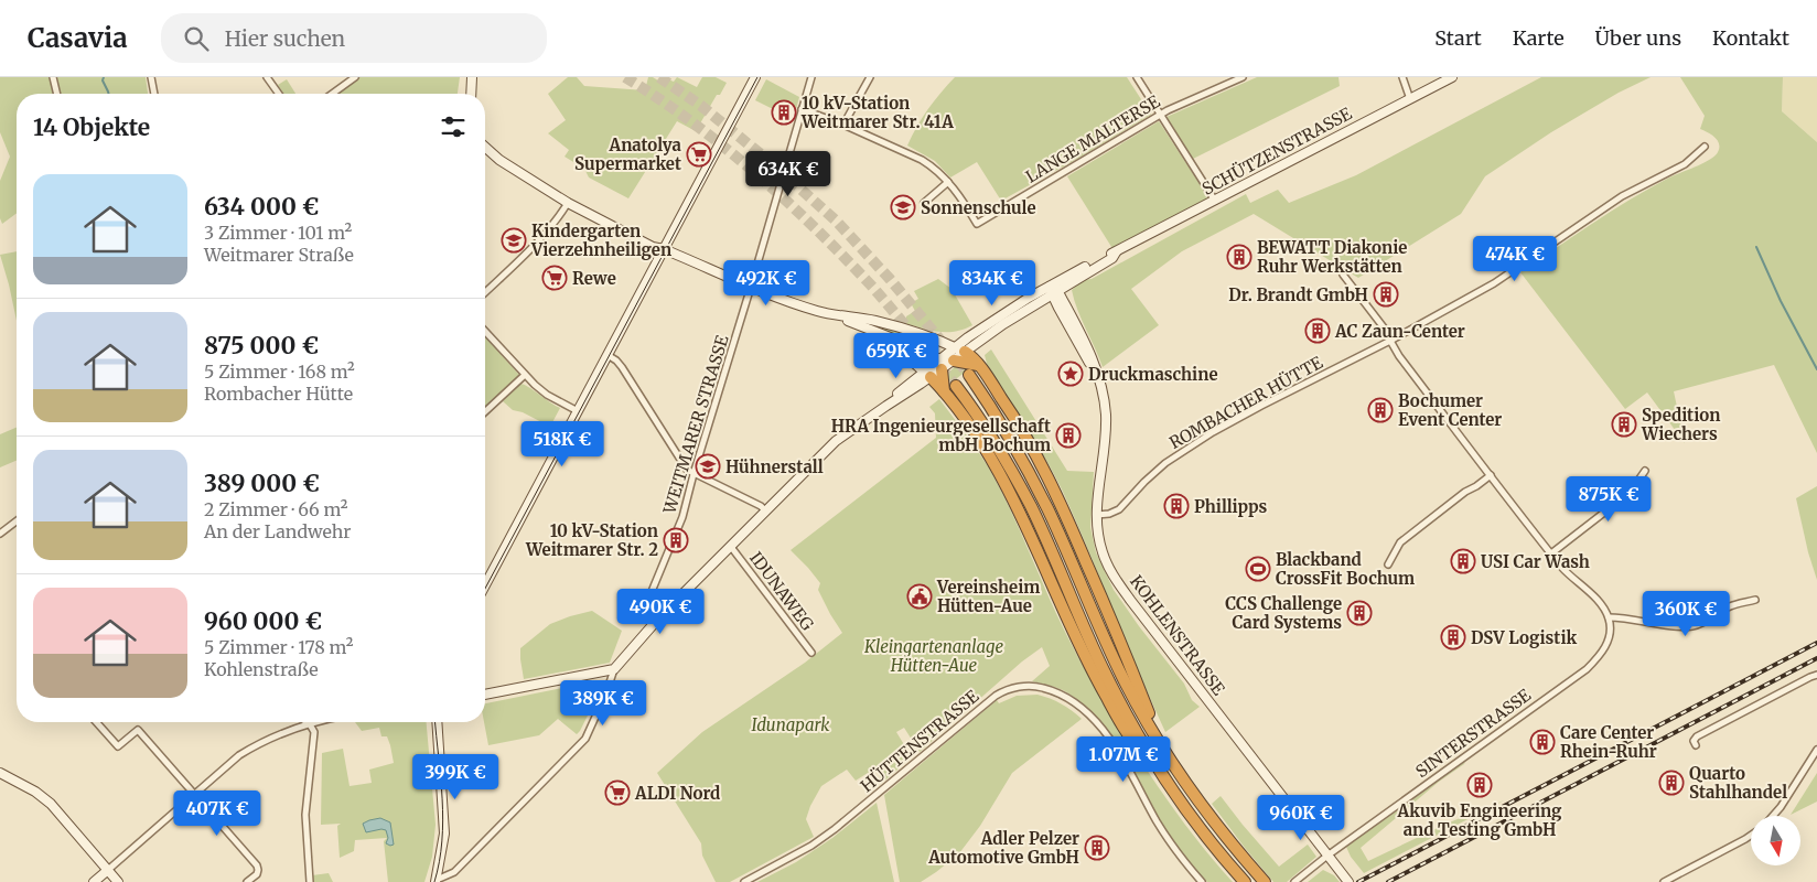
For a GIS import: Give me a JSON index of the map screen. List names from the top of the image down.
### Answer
{
  "streets": {
    "street": [
      "LANGE MALTERSE",
      "SCHÜTZENSTRASSE",
      "ROMBACHER HÜTTE",
      "WEITMARER STRASSE",
      "IDUNAWEG",
      "KOHLENSTRASSE",
      "SINTERSTRASSE",
      "HÜTTENSTRASSE"
    ]
  },
  "crossings": [
    ["LANGE MALTERSE", "WEITMARER STRASSE"],
    ["SCHÜTZENSTRASSE", "KOHLENSTRASSE"],
    ["ROMBACHER HÜTTE", "KOHLENSTRASSE"],
    ["KOHLENSTRASSE", "SINTERSTRASSE"]
  ],
  "parks": ["Kleingartenanlage Hütten-Aue", "Idunapark"],
  "places": {
    "building": [
      "10 kV-Station Weitmarer Str. 41A",
      "BEWATT Diakonie Ruhr Werkstätten",
      "Dr. Brandt GmbH",
      "AC Zaun-Center",
      "Bochumer Event Center",
      "Spedition Wiechers",
      "HRA Ingenieurgesellschaft mbH Bochum",
      "Phillipps",
      "10 kV-Station Weitmarer Str. 2",
      "USI Car Wash",
      "CCS Challenge Card Systems",
      "DSV Logistik",
      "Care Center Rhein-Ruhr",
      "Quarto Stahlhandel",
      "Akuvib Engineering and Testing GmbH",
      "Adler Pelzer Automotive GmbH"
    ],
    "supermarket": ["Anatolya Supermarket", "Rewe", "ALDI Nord"],
    "school or university": ["Sonnenschule", "Kindergarten Vierzehnheiligen", "Hühnerstall"],
    "place": ["Druckmaschine"],
    "sports": ["Blackband CrossFit Bochum"],
    "public building": ["Vereinsheim Hütten-Aue"]
  },
  "north": "bottom",
  "page": {
    "header": "Casavia",
    "search": "Hier suchen",
    "nav": [
      "Start",
      "Karte",
      "Über uns",
      "Kontakt"
    ],
    "heading": "14 Objekte",
    "price": [
      "634K €",
      "474K €",
      "492K €",
      "834K €",
      "659K €",
      "518K €",
      "875K €",
      "490K €",
      "360K €",
      "389K €",
      "1.07M €",
      "399K €",
      "407K €",
      "960K €"
    ],
    "list": [
      {
        "name": "634 000 €",
        "note": "3 Zimmer · 101 m² · Weitmarer Straße"
      },
      {
        "name": "875 000 €",
        "note": "5 Zimmer · 168 m² · Rombacher Hütte"
      },
      {
        "name": "389 000 €",
        "note": "2 Zimmer · 66 m² · An der Landwehr"
      },
      {
        "name": "960 000 €",
        "note": "5 Zimmer · 178 m² · Kohlenstraße"
      }
    ]
  }
}
